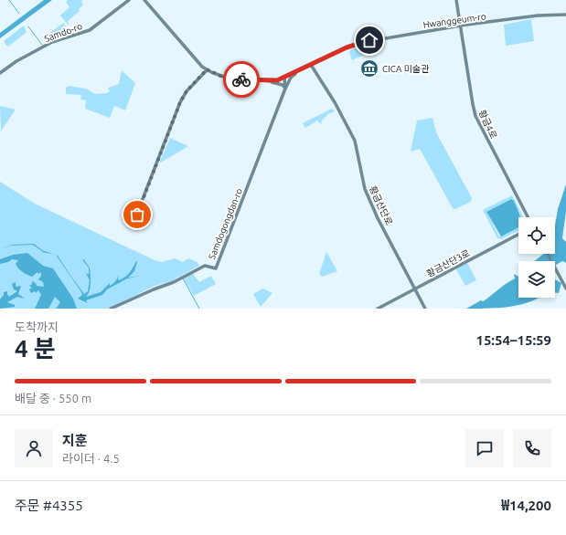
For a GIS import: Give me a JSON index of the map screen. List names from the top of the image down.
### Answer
{
  "streets": {
    "street": [
      "Hwanggeum-ro",
      "Samdo-ro",
      "황금4로",
      "황금산단로",
      "Samdogongdan-ro",
      "황금산단3로"
    ]
  },
  "crossings": [
    ["Hwanggeum-ro", "황금4로"],
    ["Hwanggeum-ro", "황금산단로"],
    ["Hwanggeum-ro", "Samdogongdan-ro"],
    ["황금산단로", "황금산단3로"]
  ],
  "places": {
    "museum": ["CICA 미술관"]
  },
  "page": {
    "heading": ["4 분", "도착까지", "15:54–15:59"],
    "panel": [
      "지훈",
      "라이더 · 4.5",
      "주문 #4355",
      "₩14,200"
    ],
    "bar": "배달 중 · 550 m"
  }
}
